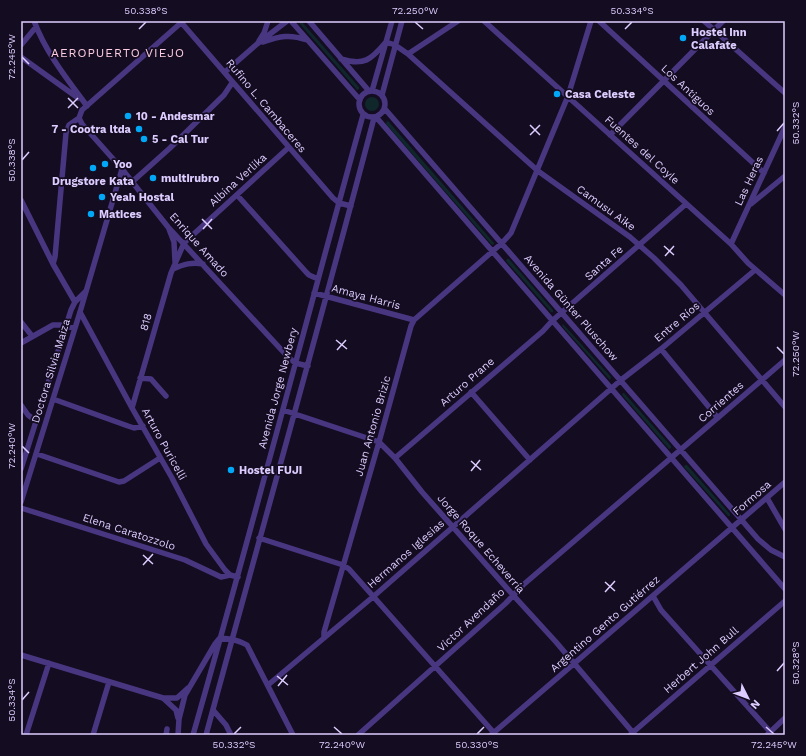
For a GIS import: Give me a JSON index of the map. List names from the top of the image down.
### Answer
{
  "streets": {
    "street": [
      "Los Antiguos",
      "Rufino L. Cambaceres",
      "Fuentes del Coyle",
      "Albina Verlika",
      "Las Heras",
      "Camusu Aike",
      "Enrique Amado",
      "Santa Fe",
      "Amaya Harris",
      "Avenida Günter Pluschow",
      "818",
      "Entre Ríos",
      "Doctora Silvia Maiza",
      "Arturo Prane",
      "Avenida Jorge Newbery",
      "Corrientes",
      "Juan Antonio Brizic",
      "Arturo Puricelli",
      "Formosa",
      "Elena Caratozzolo",
      "Jorge Roque Echeverría",
      "Hermanos Iglesias",
      "Víctor Avendaño",
      "Argentino Gento Gutiérrez",
      "Herbert John Bull"
    ]
  },
  "crossings": [
    ["Los Antiguos", "Las Heras"],
    ["Rufino L. Cambaceres", "Albina Verlika"],
    ["Rufino L. Cambaceres", "Avenida Jorge Newbery"],
    ["Fuentes del Coyle", "Las Heras"],
    ["Fuentes del Coyle", "Santa Fe"],
    ["Fuentes del Coyle", "Entre Ríos"],
    ["Albina Verlika", "Enrique Amado"],
    ["Albina Verlika", "818"],
    ["Camusu Aike", "Santa Fe"],
    ["Camusu Aike", "Entre Ríos"],
    ["Camusu Aike", "Corrientes"],
    ["Enrique Amado", "818"],
    ["Enrique Amado", "Doctora Silvia Maiza"],
    ["Enrique Amado", "Avenida Jorge Newbery"],
    ["Santa Fe", "Avenida Günter Pluschow"],
    ["Santa Fe", "Arturo Prane"],
    ["Amaya Harris", "Avenida Jorge Newbery"],
    ["Amaya Harris", "Juan Antonio Brizic"],
    ["Avenida Günter Pluschow", "Entre Ríos"],
    ["Avenida Günter Pluschow", "Arturo Prane"],
    ["Avenida Günter Pluschow", "Avenida Jorge Newbery"],
    ["Avenida Günter Pluschow", "Corrientes"],
    ["Avenida Günter Pluschow", "Formosa"],
    ["Avenida Günter Pluschow", "Hermanos Iglesias"],
    ["Avenida Günter Pluschow", "Víctor Avendaño"],
    ["Avenida Günter Pluschow", "Argentino Gento Gutiérrez"],
    ["818", "Arturo Puricelli"],
    ["Entre Ríos", "Hermanos Iglesias"],
    ["Doctora Silvia Maiza", "Arturo Puricelli"],
    ["Arturo Prane", "Jorge Roque Echeverría"],
    ["Avenida Jorge Newbery", "Jorge Roque Echeverría"],
    ["Corrientes", "Víctor Avendaño"],
    ["Juan Antonio Brizic", "Jorge Roque Echeverría"],
    ["Juan Antonio Brizic", "Hermanos Iglesias"],
    ["Arturo Puricelli", "Elena Caratozzolo"],
    ["Formosa", "Argentino Gento Gutiérrez"],
    ["Jorge Roque Echeverría", "Hermanos Iglesias"],
    ["Jorge Roque Echeverría", "Víctor Avendaño"],
    ["Jorge Roque Echeverría", "Argentino Gento Gutiérrez"],
    ["Jorge Roque Echeverría", "Herbert John Bull"]
  ],
  "districts": ["AEROPUERTO VIEJO"],
  "places": [
    "Hostel Inn Calafate",
    "Casa Celeste",
    "10 - Andesmar",
    "7 - Cootra ltda",
    "5 - Cal Tur",
    "Yoo",
    "Drugstore Kata",
    "multirubro",
    "Yeah Hostal",
    "Matices",
    "Hostel FUJI"
  ],
  "north": "bottom right",
  "coordinates": [
    "50.338°S",
    "72.250°W",
    "50.334°S",
    "72.245°W",
    "50.332°S",
    "72.240°W",
    "50.328°S",
    "50.330°S"
  ]
}
